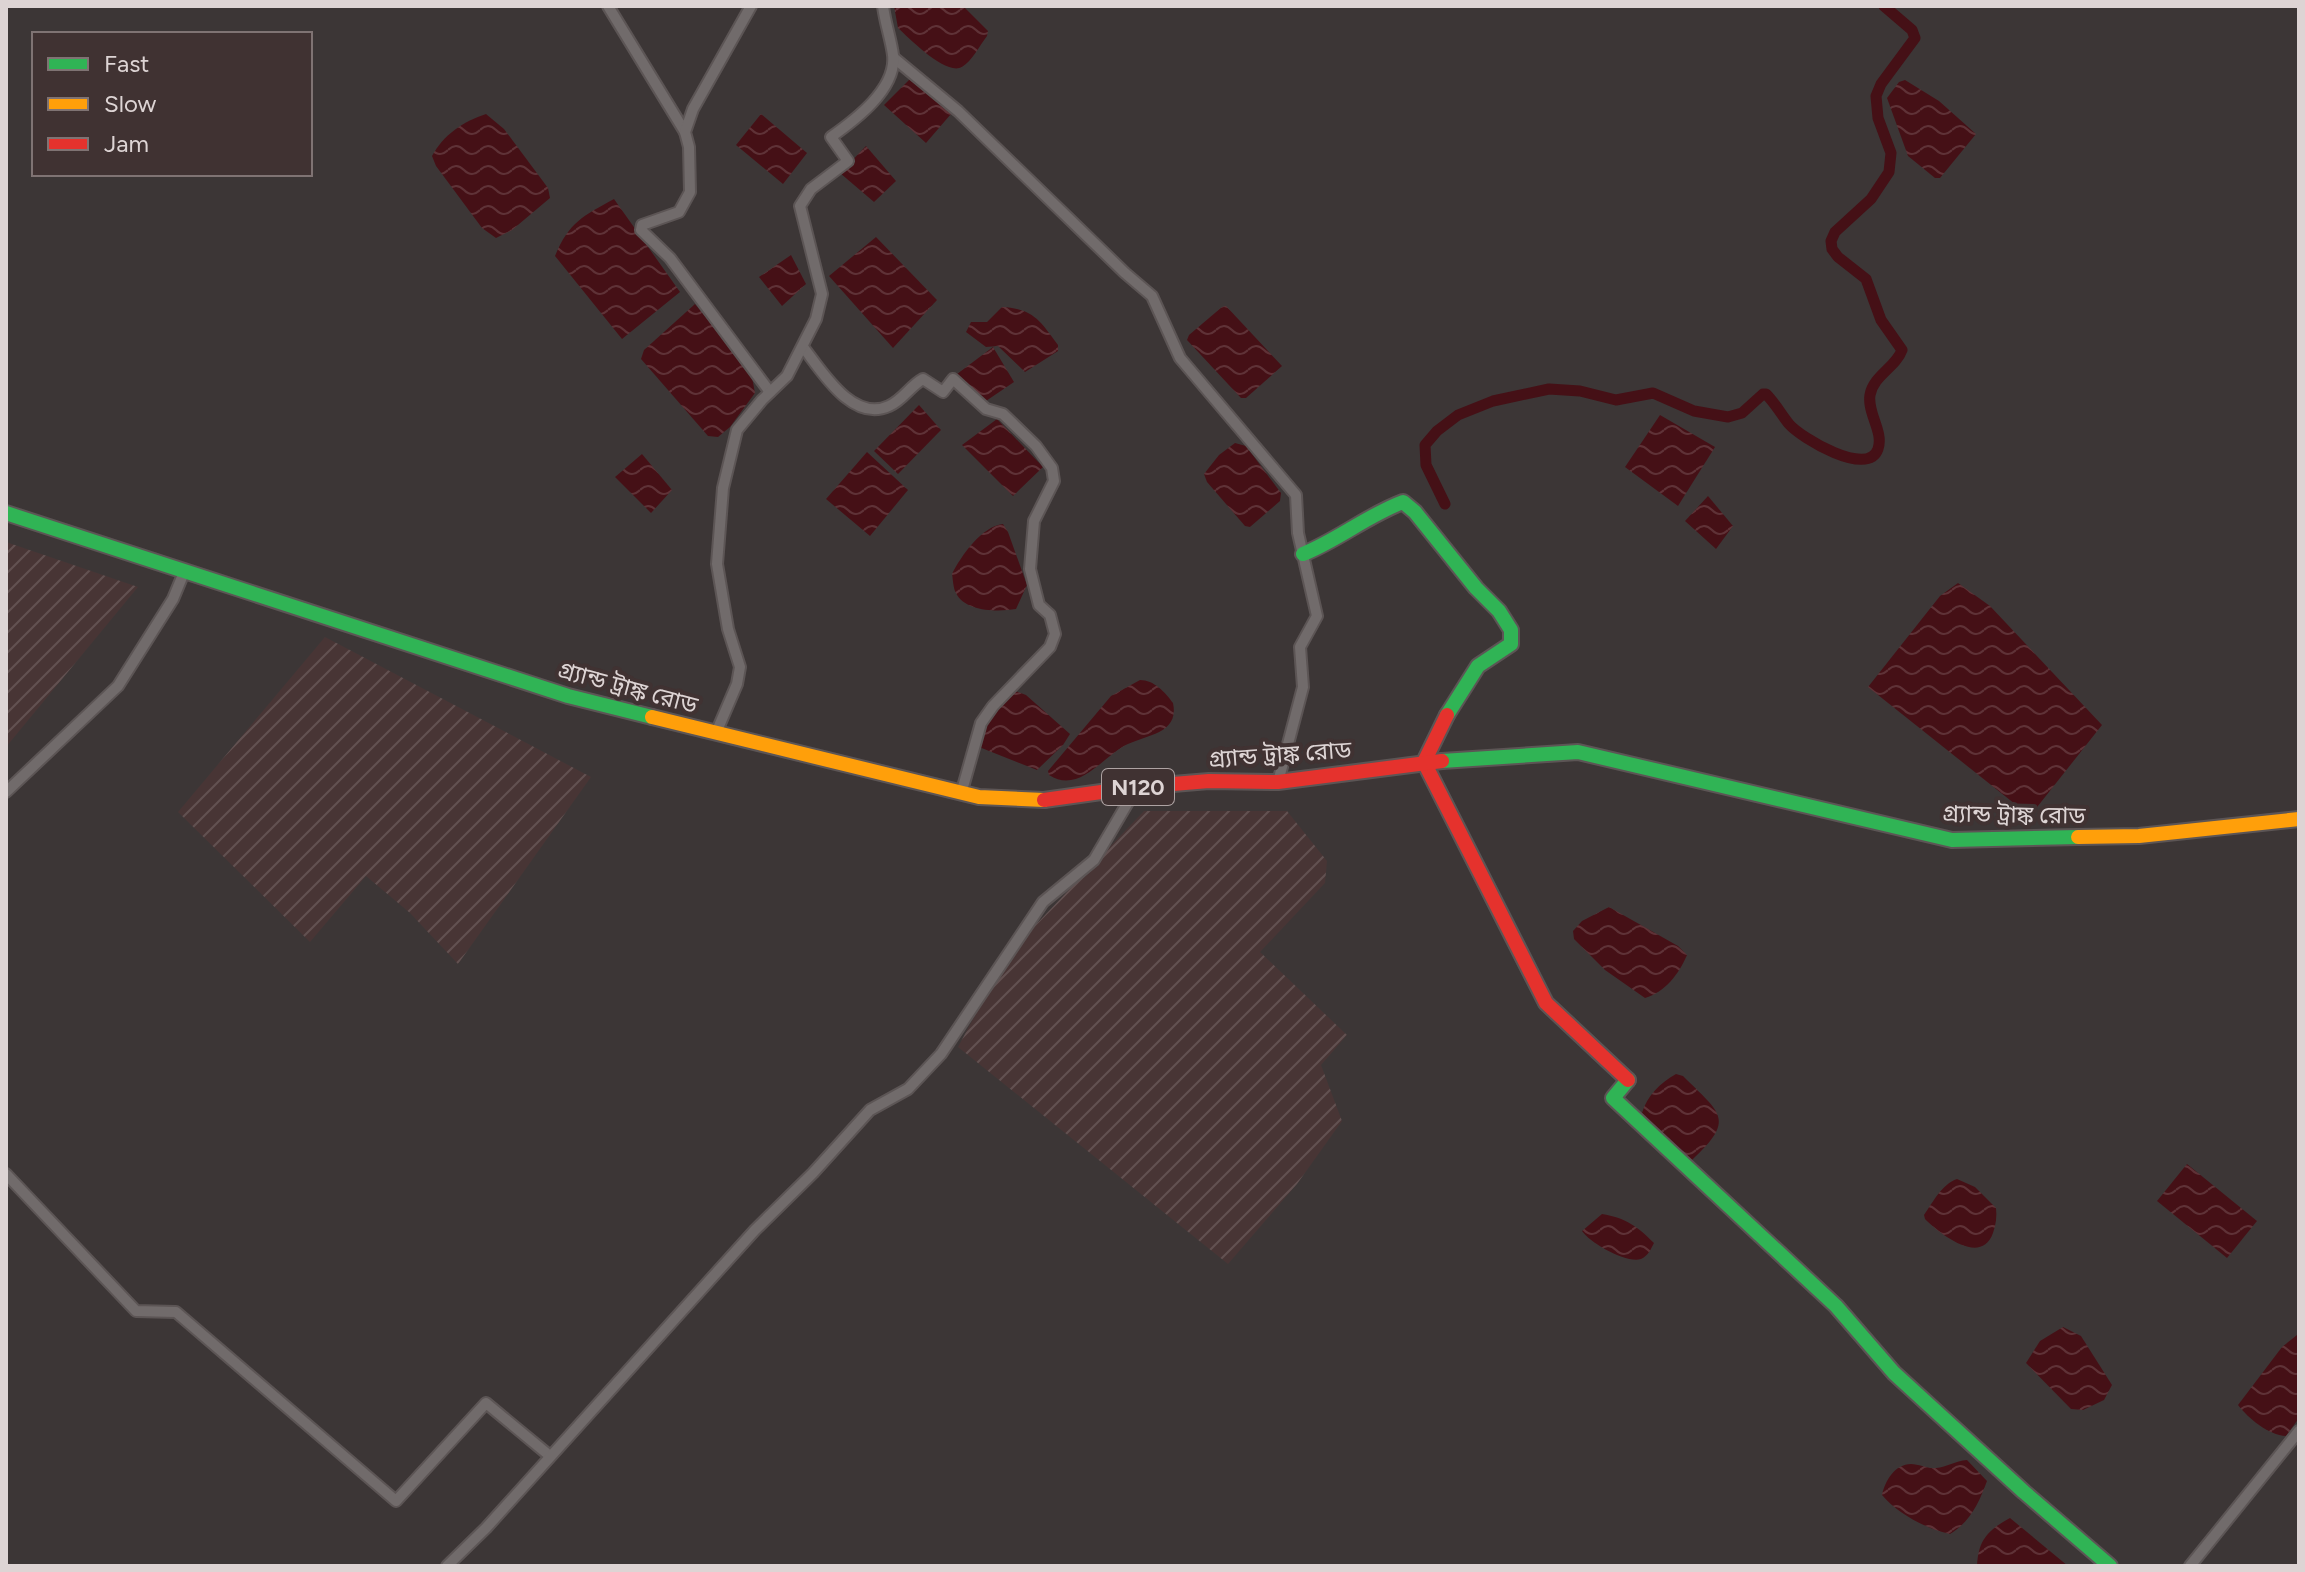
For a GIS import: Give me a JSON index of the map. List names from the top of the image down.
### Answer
{
  "streets": {
    "main road": ["গ্র্যান্ড ট্রাঙ্ক রোড", "N120"]
  },
  "legend": ["Fast", "Slow", "Jam"]
}
